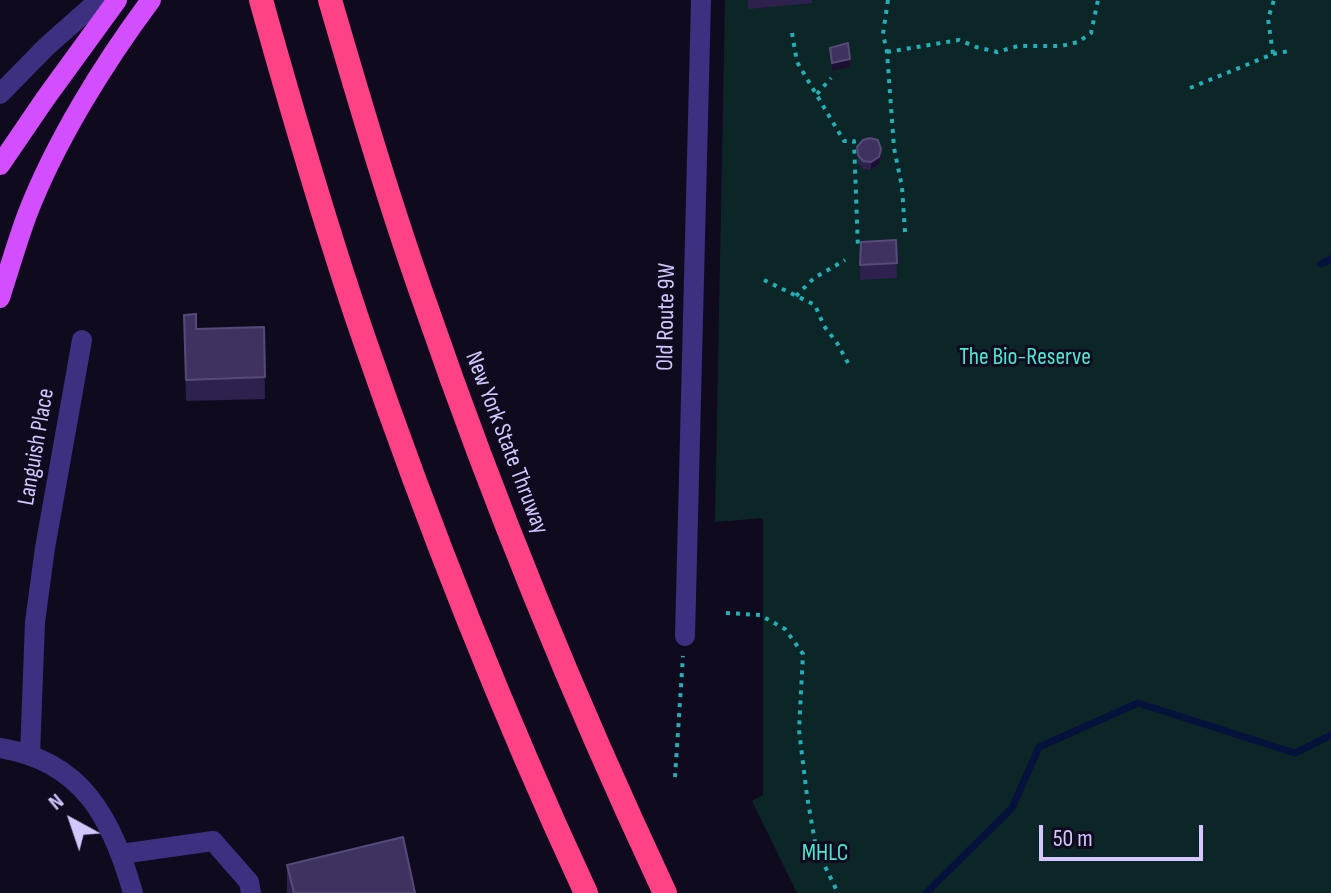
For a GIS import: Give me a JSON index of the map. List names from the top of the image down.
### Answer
{
  "streets": {
    "highway": ["New York State Thruway"],
    "street": ["Old Route 9W", "Languish Place"]
  },
  "parks": ["The Bio-Reserve", "MHLC"],
  "scale_bar": "50 m",
  "north": "top left"
}
